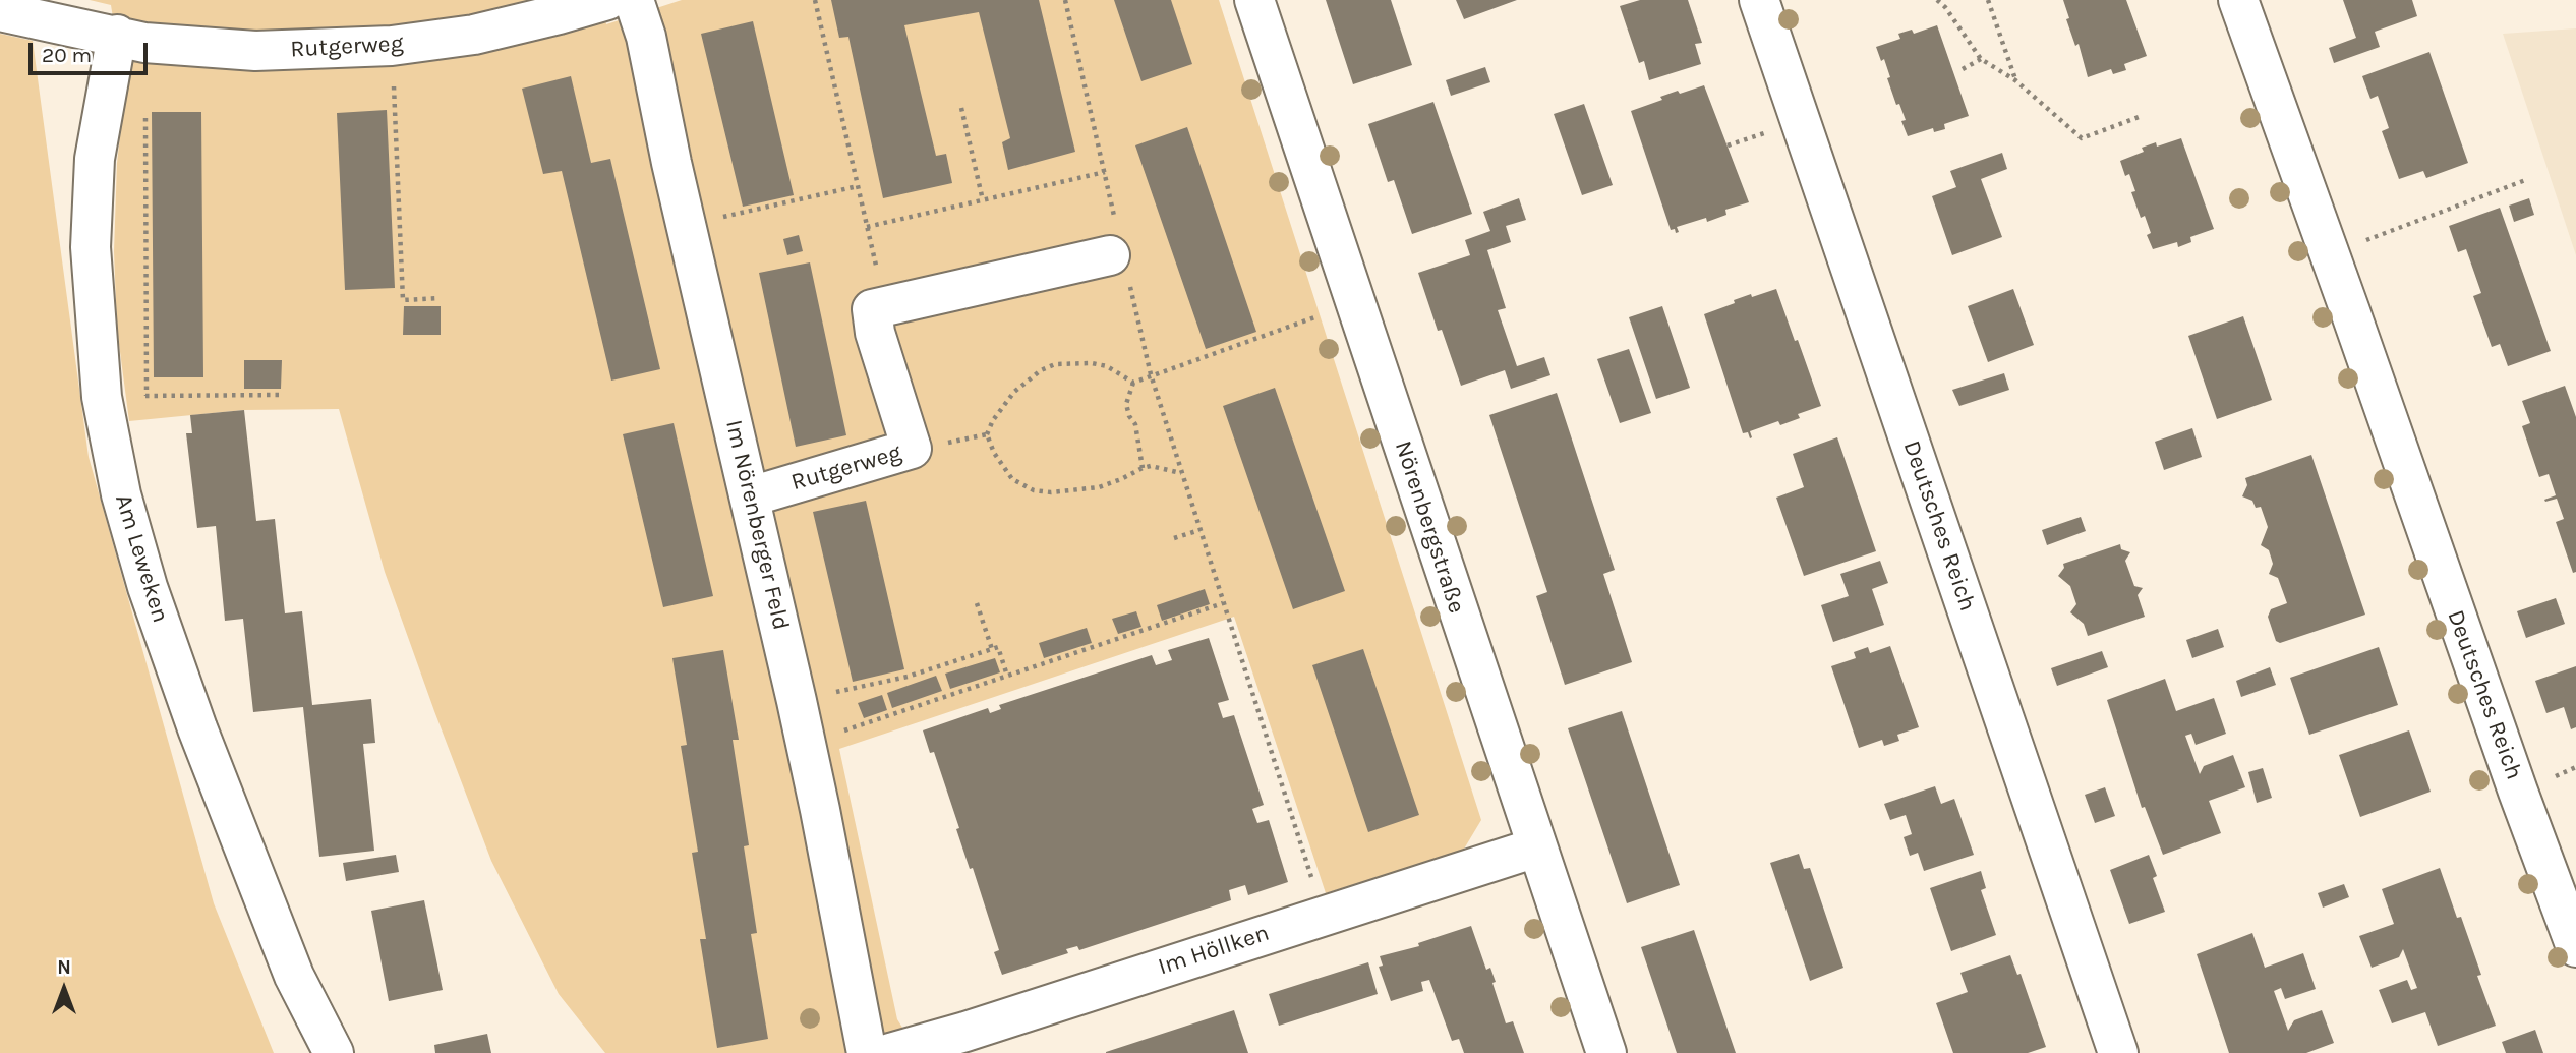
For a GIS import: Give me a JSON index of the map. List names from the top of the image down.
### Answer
{
  "streets": {
    "street": [
      "Rutgerweg",
      "Im Nörenberger Feld",
      "Deutsches Reich",
      "Nörenbergstraße",
      "Am Leweken",
      "Im Höllken"
    ]
  },
  "crossings": [
    ["Rutgerweg", "Im Nörenberger Feld"],
    ["Rutgerweg", "Am Leweken"],
    ["Nörenbergstraße", "Im Höllken"]
  ],
  "scale_bar": "20 m",
  "north": "top"
}
